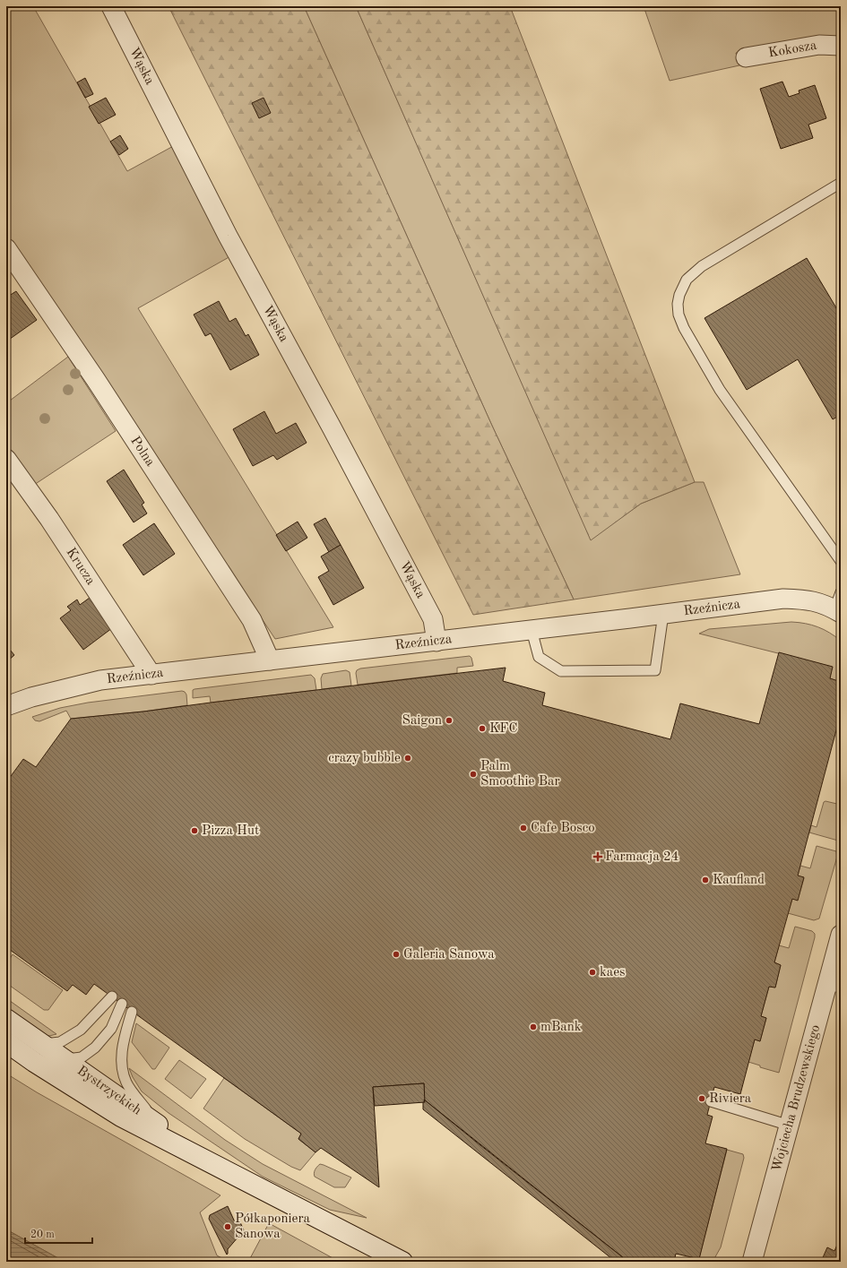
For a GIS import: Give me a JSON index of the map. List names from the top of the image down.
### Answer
{
  "streets": {
    "street": [
      "Kokosza",
      "Wąska",
      "Polna",
      "Krucza",
      "Rzeźnicza",
      "Bystrzyckich",
      "Wojciecha Brudzewskiego"
    ]
  },
  "crossings": [
    ["Wąska", "Rzeźnicza"],
    ["Polna", "Rzeźnicza"],
    ["Krucza", "Rzeźnicza"]
  ],
  "places": {
    "other": [
      "Saigon",
      "KFC",
      "crazy bubble",
      "Palm Smoothie Bar",
      "Cafe Bosco",
      "Pizza Hut",
      "Kaufland",
      "Galeria Sanowa",
      "kaes",
      "mBank",
      "Riviera",
      "Półkaponiera Sanowa"
    ],
    "health": ["Farmacja 24"]
  },
  "scale_bar": "20 m"
}
